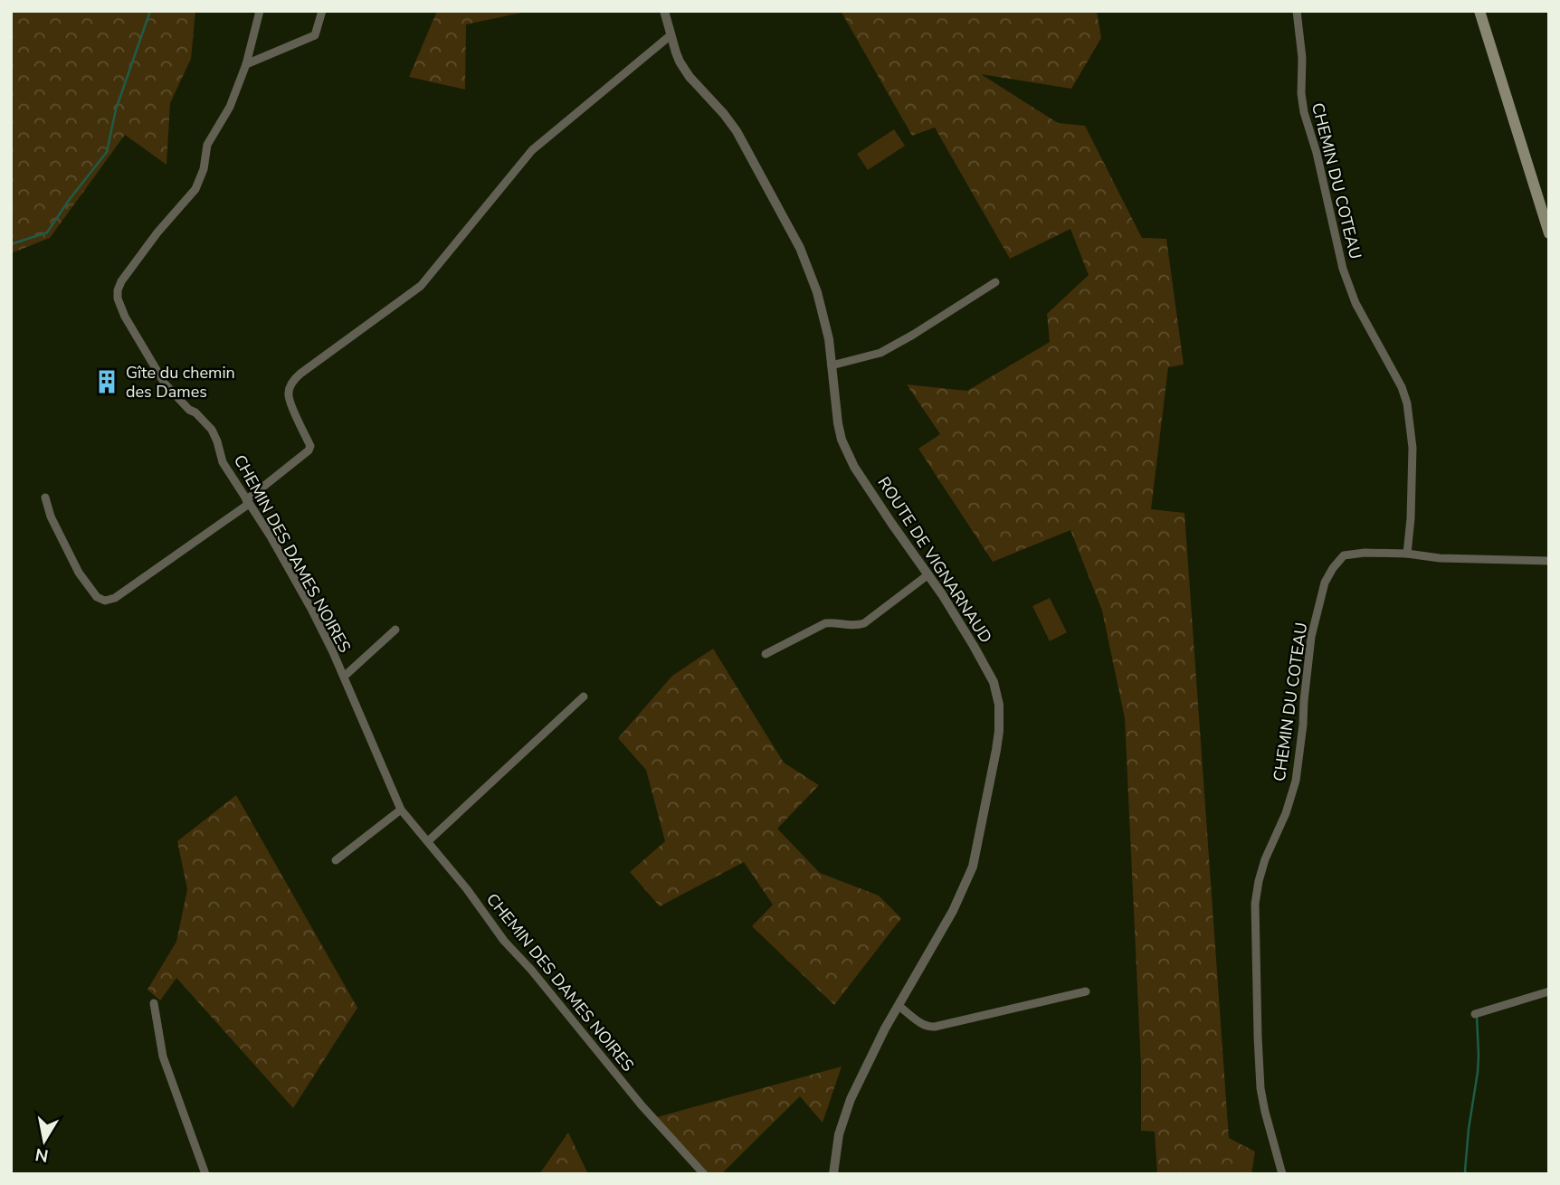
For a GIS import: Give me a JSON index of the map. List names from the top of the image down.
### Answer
{
  "streets": {
    "street": ["CHEMIN DU COTEAU", "CHEMIN DES DAMES NOIRES", "ROUTE DE VIGNARNAUD"]
  },
  "places": {
    "building": ["Gîte du chemin des Dames"]
  },
  "north": "bottom"
}
